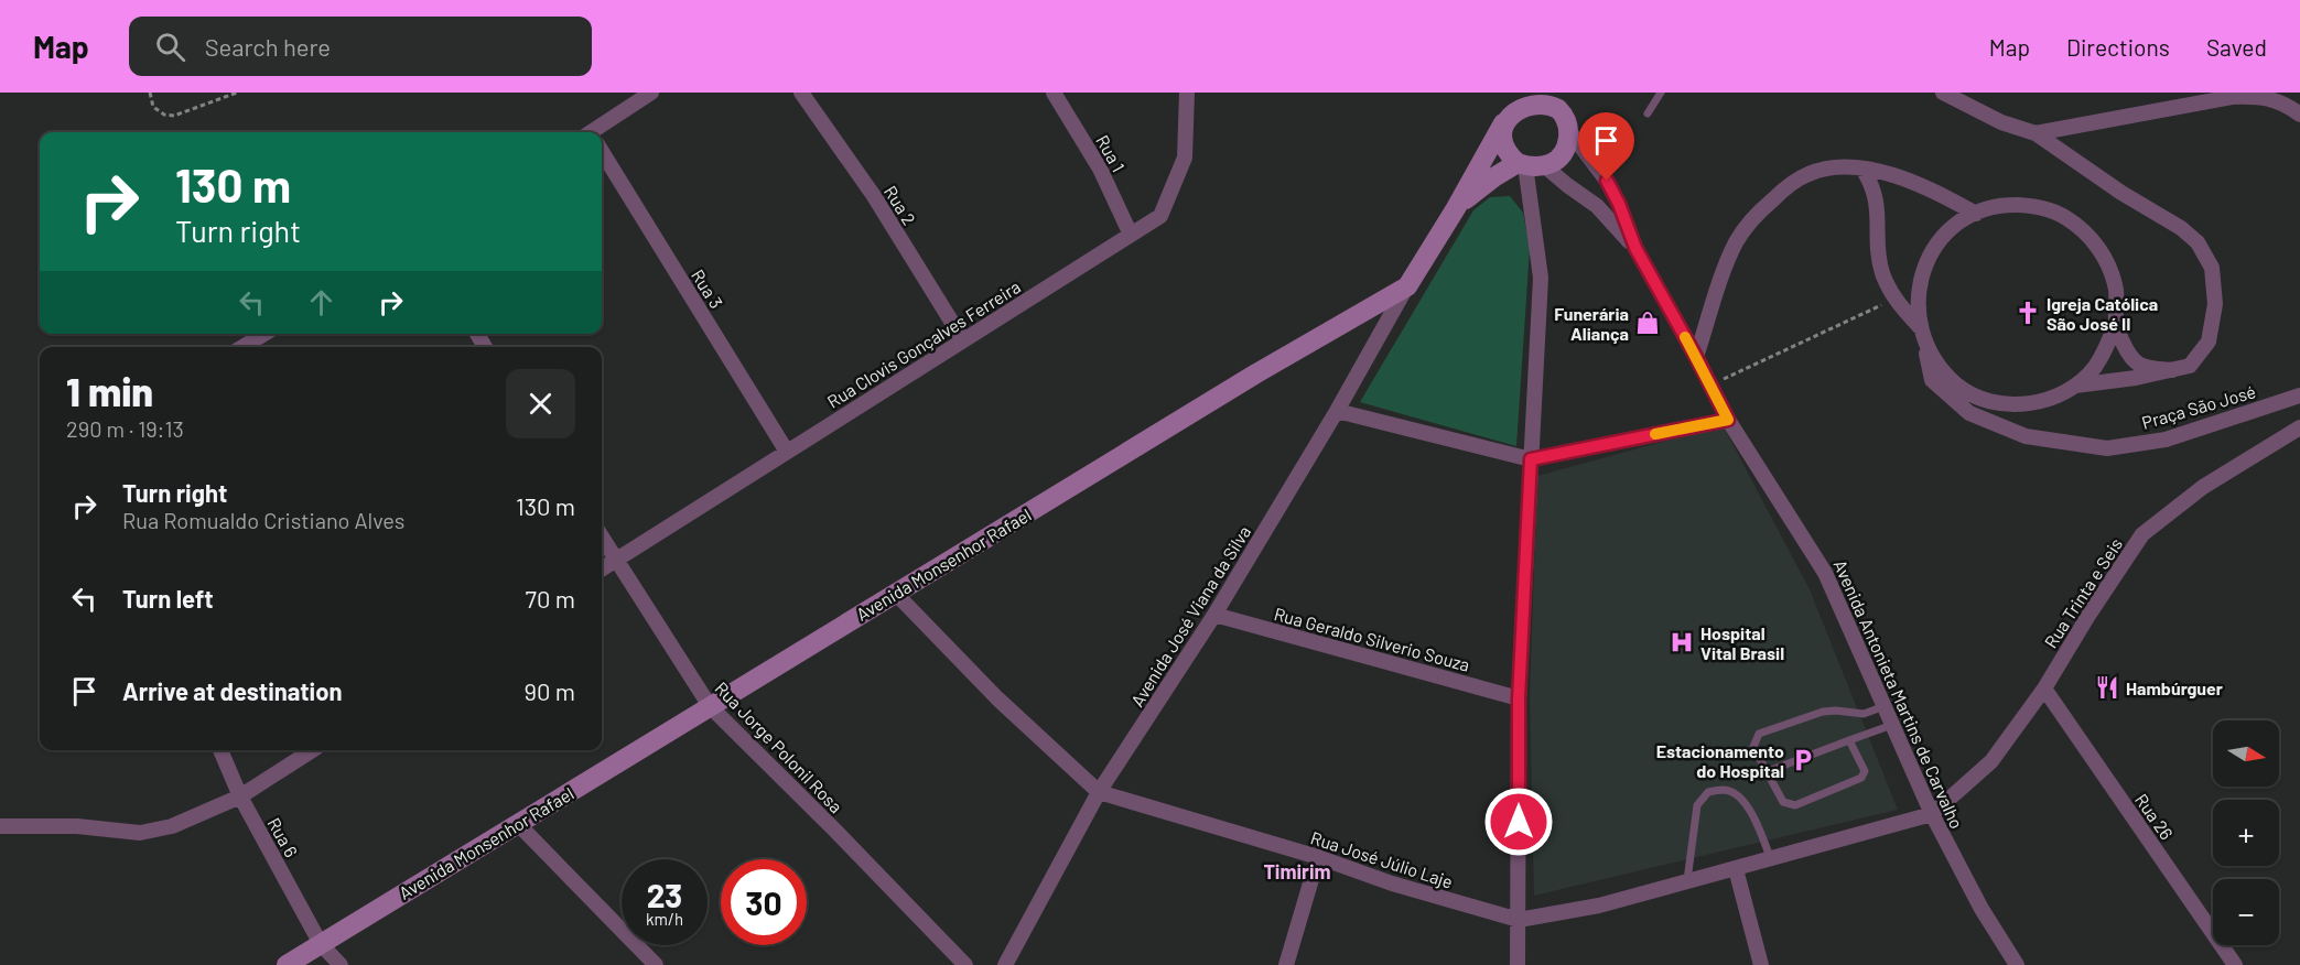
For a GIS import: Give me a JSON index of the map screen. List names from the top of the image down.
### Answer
{
  "streets": {
    "main road": ["Avenida Monsenhor Rafael"],
    "street": [
      "Rua 1",
      "Rua 2",
      "Rua 3",
      "Rua Clovis Gonçalves Ferreira",
      "Praça São José",
      "Rua Trinta e Seis",
      "Avenida José Viana da Silva",
      "Rua Geraldo Silverio Souza",
      "Avenida Antonieta Martins de Carvalho",
      "Rua Jorge Polonil Rosa",
      "Rua 26",
      "Rua 6",
      "Rua José Júlio Laje"
    ]
  },
  "crossings": [
    ["Rua 1", "Rua Clovis Gonçalves Ferreira"],
    ["Rua 2", "Rua Clovis Gonçalves Ferreira"],
    ["Rua 3", "Rua Clovis Gonçalves Ferreira"],
    ["Rua Clovis Gonçalves Ferreira", "Rua Jorge Polonil Rosa"],
    ["Avenida Monsenhor Rafael", "Avenida José Viana da Silva"],
    ["Avenida Monsenhor Rafael", "Avenida Antonieta Martins de Carvalho"],
    ["Avenida Monsenhor Rafael", "Rua Jorge Polonil Rosa"],
    ["Avenida Monsenhor Rafael", "Rua 6"],
    ["Avenida Monsenhor Rafael", "Rua José Júlio Laje"],
    ["Rua Trinta e Seis", "Avenida Antonieta Martins de Carvalho"],
    ["Rua Trinta e Seis", "Rua 26"],
    ["Rua Trinta e Seis", "Rua José Júlio Laje"],
    ["Avenida José Viana da Silva", "Rua Geraldo Silverio Souza"],
    ["Avenida José Viana da Silva", "Rua José Júlio Laje"],
    ["Avenida Antonieta Martins de Carvalho", "Rua José Júlio Laje"]
  ],
  "districts": ["Timirim"],
  "places": {
    "church": ["Igreja Católica São José II"],
    "shop": ["Funerária Aliança"],
    "hospital": ["Hospital Vital Brasil"],
    "restaurant": ["Hambúrguer"],
    "parking": ["Estacionamento do Hospital"]
  },
  "north": "right",
  "page": {
    "header": "Map",
    "search": "Search here",
    "nav": ["Map", "Directions", "Saved"],
    "turn": ["130 m", "Turn right"],
    "heading": ["1 min", "290 m · 19:13"],
    "list": [
      {
        "name": "Turn right",
        "note": "Rua Romualdo Cristiano Alves",
        "value": "130 m"
      },
      {
        "name": "Turn left",
        "value": "70 m"
      },
      {
        "name": "Arrive at destination",
        "value": "90 m"
      }
    ],
    "map_buttons": ["+", "−"],
    "speed": "23 km/h",
    "limit": "30"
  }
}
